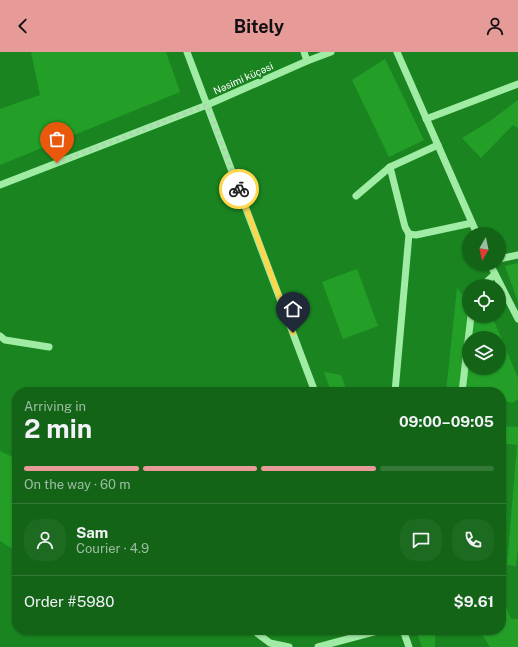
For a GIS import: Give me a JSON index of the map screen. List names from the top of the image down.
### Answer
{
  "streets": {
    "street": ["Nəsimi küçəsi"]
  },
  "north": "bottom",
  "page": {
    "header": "Bitely",
    "heading": ["2 min", "Arriving in", "09:00–09:05"],
    "panel": [
      "Sam",
      "Courier · 4.9",
      "Order #5980",
      "$9.61"
    ],
    "bar": "On the way · 60 m"
  }
}
